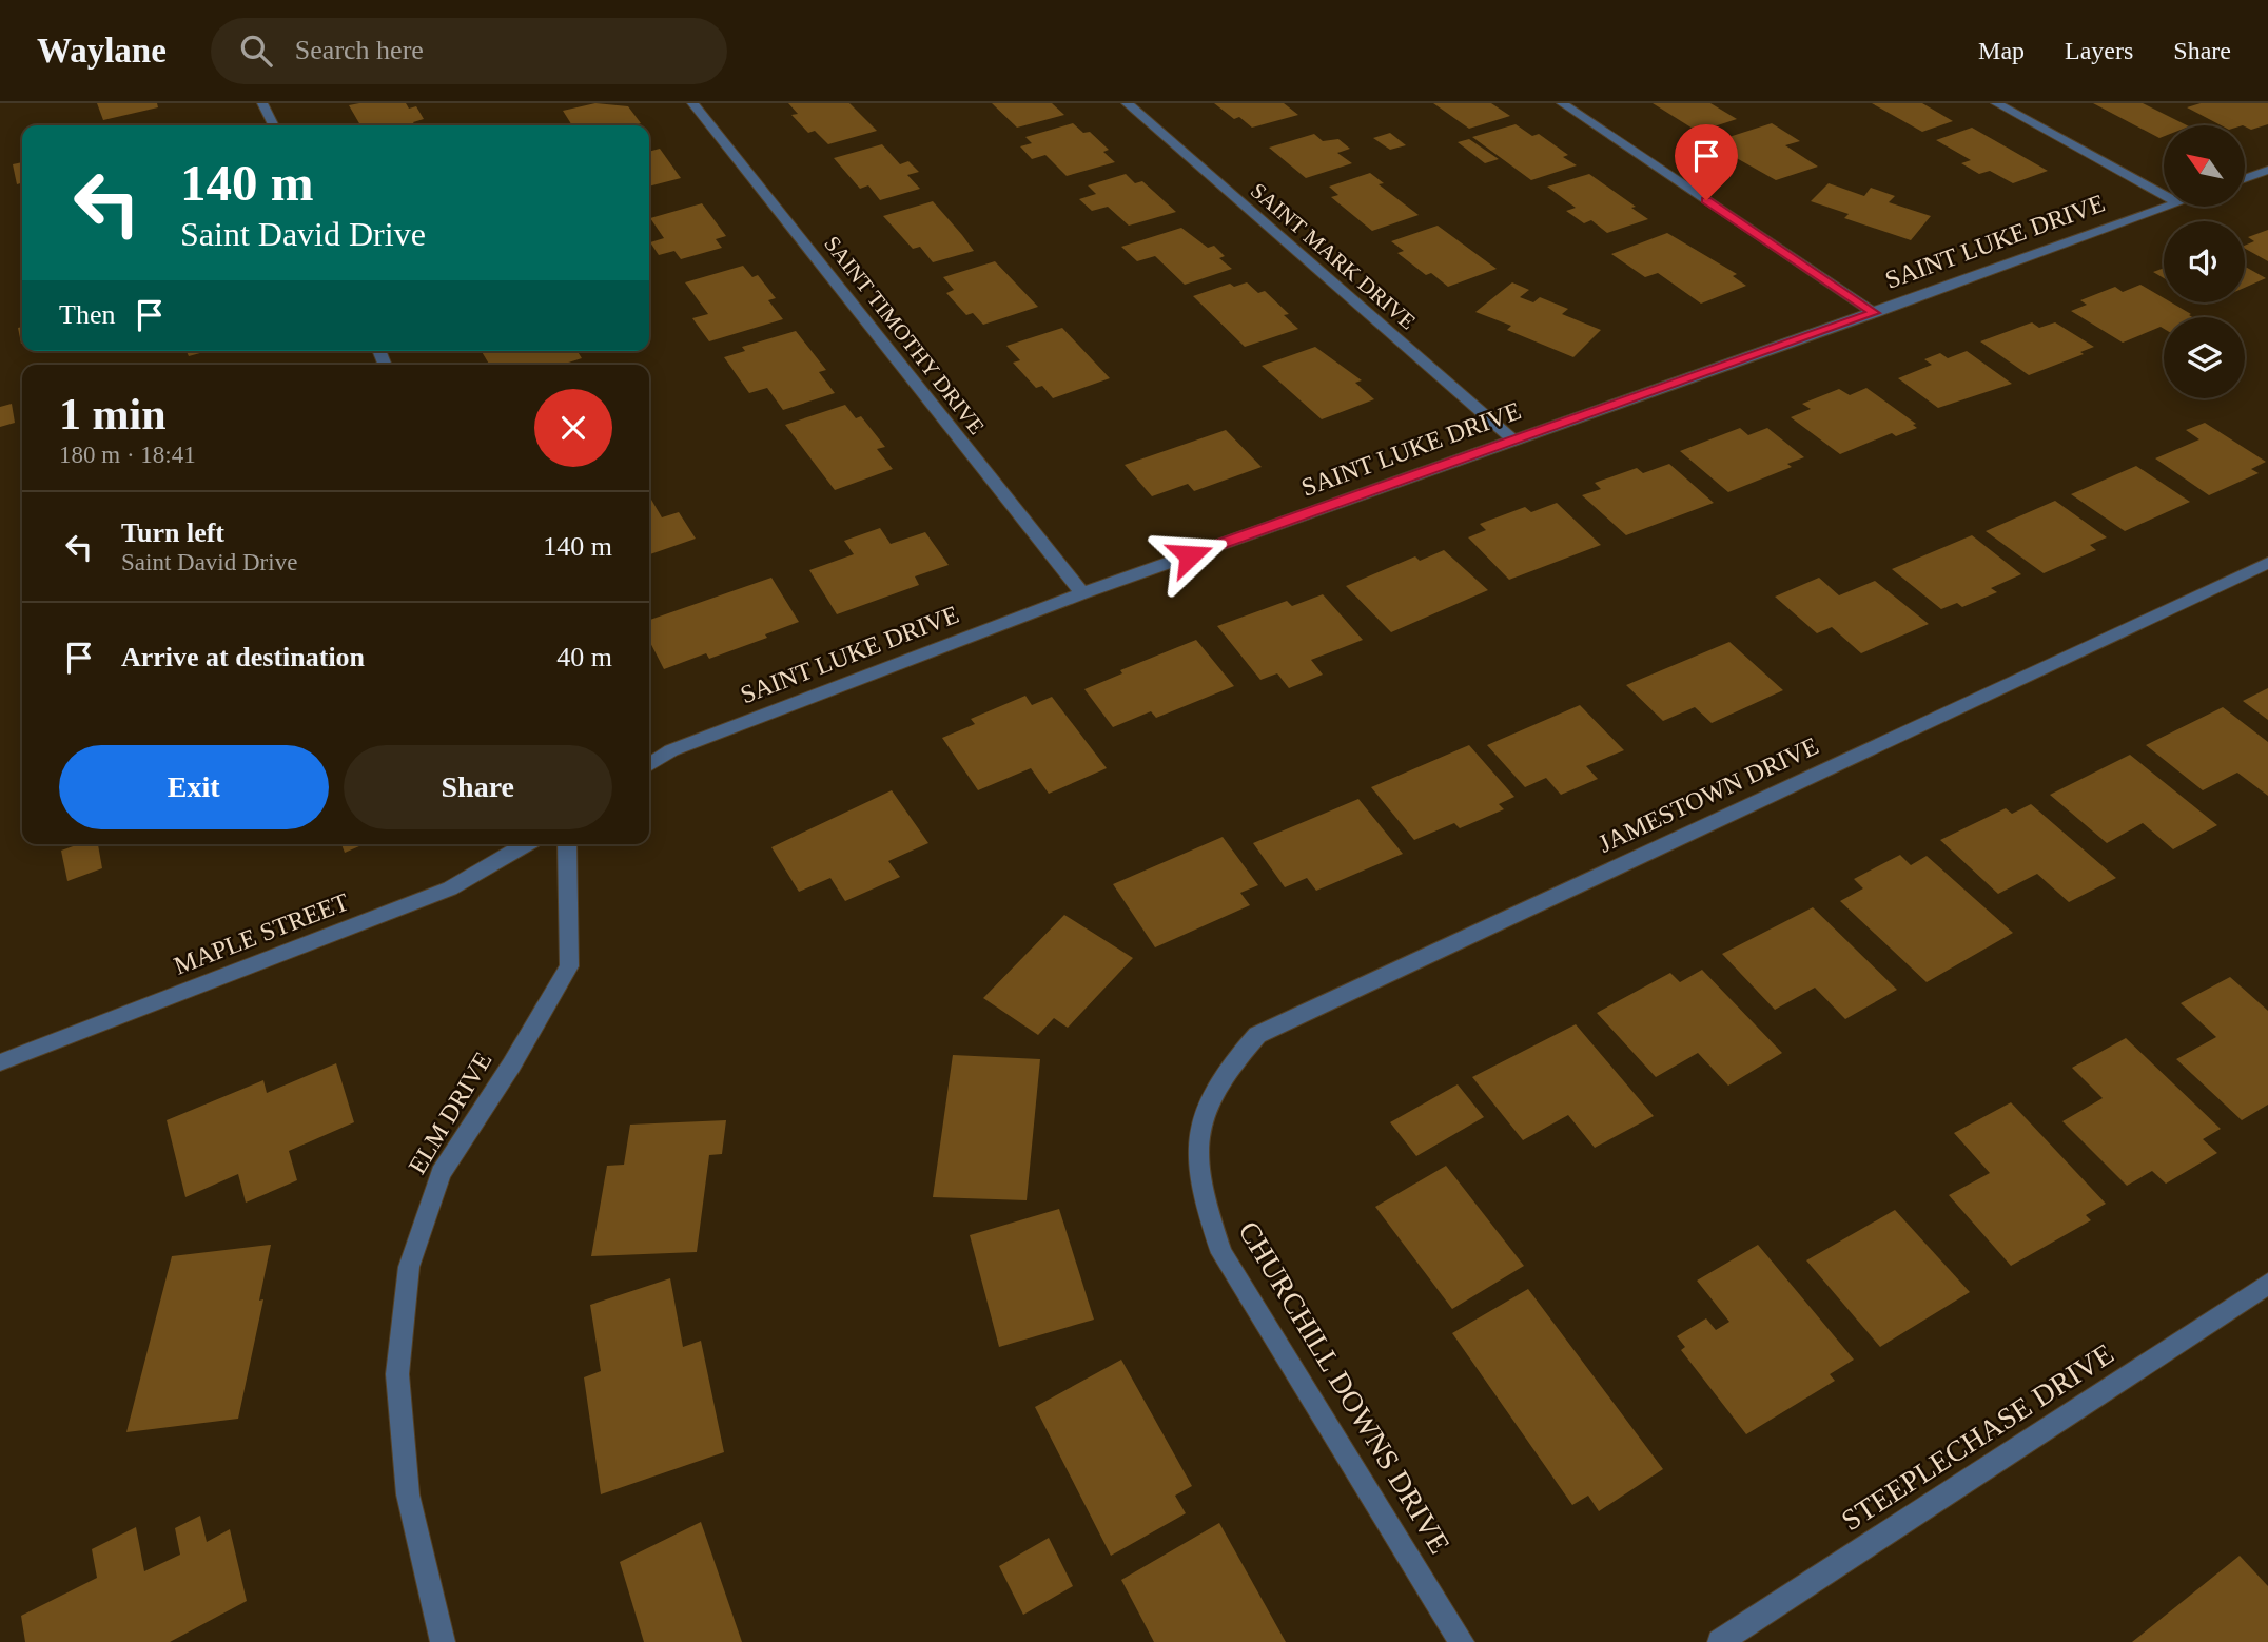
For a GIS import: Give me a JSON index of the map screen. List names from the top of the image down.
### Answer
{
  "streets": {
    "street": [
      "SAINT LUKE DRIVE",
      "SAINT MARK DRIVE",
      "SAINT TIMOTHY DRIVE",
      "JAMESTOWN DRIVE",
      "MAPLE STREET",
      "ELM DRIVE",
      "CHURCHILL DOWNS DRIVE",
      "STEEPLECHASE DRIVE"
    ]
  },
  "crossings": [
    ["SAINT LUKE DRIVE", "SAINT MARK DRIVE"],
    ["SAINT LUKE DRIVE", "SAINT TIMOTHY DRIVE"],
    ["JAMESTOWN DRIVE", "CHURCHILL DOWNS DRIVE"]
  ],
  "north": "top left",
  "page": {
    "header": "Waylane",
    "search": "Search here",
    "nav": ["Map", "Layers", "Share"],
    "turn": ["140 m", "Saint David Drive"],
    "then": "Then",
    "heading": ["1 min", "180 m · 18:41"],
    "list": [
      {
        "name": "Turn left",
        "note": "Saint David Drive",
        "value": "140 m"
      },
      {
        "name": "Arrive at destination",
        "value": "40 m"
      }
    ],
    "buttons": ["Exit", "Share"]
  }
}
